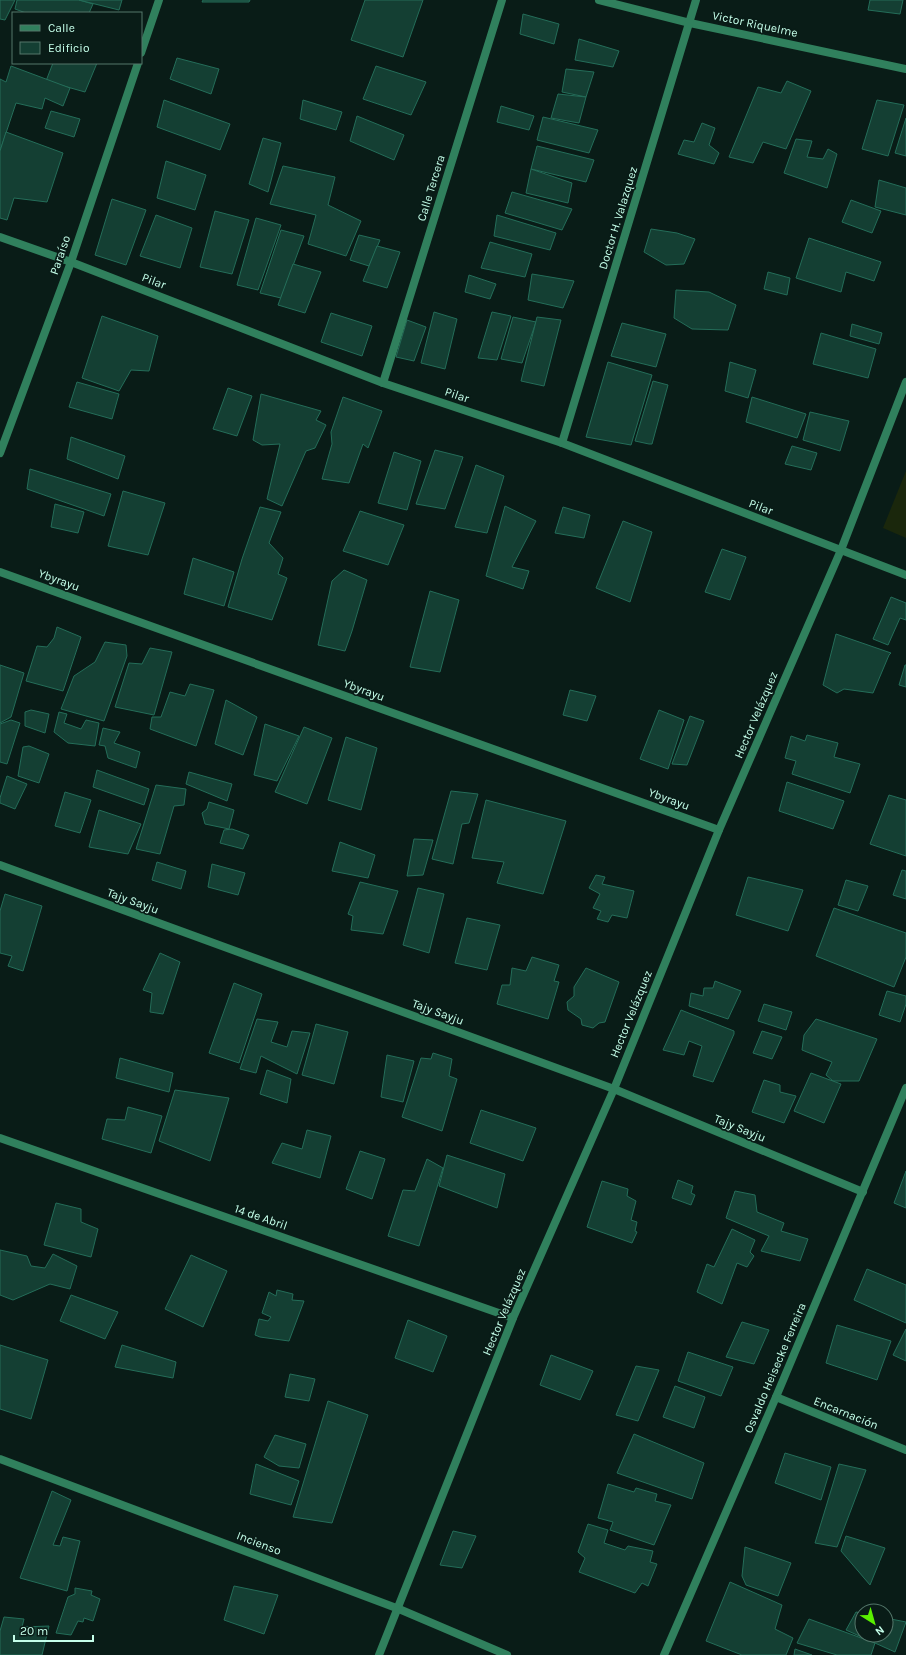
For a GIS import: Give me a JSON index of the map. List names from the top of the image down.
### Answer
{
  "streets": {
    "street": [
      "Victor Riquelme",
      "Calle Tercera",
      "Doctor H. Valazquez",
      "Paraíso",
      "Pilar",
      "Ybyrayu",
      "Hector Velázquez",
      "Tajy Sayju",
      "14 de Abril",
      "Osvaldo Heisecke Ferreira",
      "Encarnación",
      "Incienso"
    ]
  },
  "crossings": [
    ["Victor Riquelme", "Doctor H. Valazquez"],
    ["Calle Tercera", "Pilar"],
    ["Doctor H. Valazquez", "Pilar"],
    ["Paraíso", "Pilar"],
    ["Pilar", "Hector Velázquez"],
    ["Ybyrayu", "Hector Velázquez"],
    ["Hector Velázquez", "Tajy Sayju"],
    ["Hector Velázquez", "14 de Abril"],
    ["Hector Velázquez", "Incienso"],
    ["Tajy Sayju", "Osvaldo Heisecke Ferreira"],
    ["Osvaldo Heisecke Ferreira", "Encarnación"]
  ],
  "legend": ["Calle", "Edificio"],
  "scale_bar": "20 m",
  "north": "bottom right"
}
